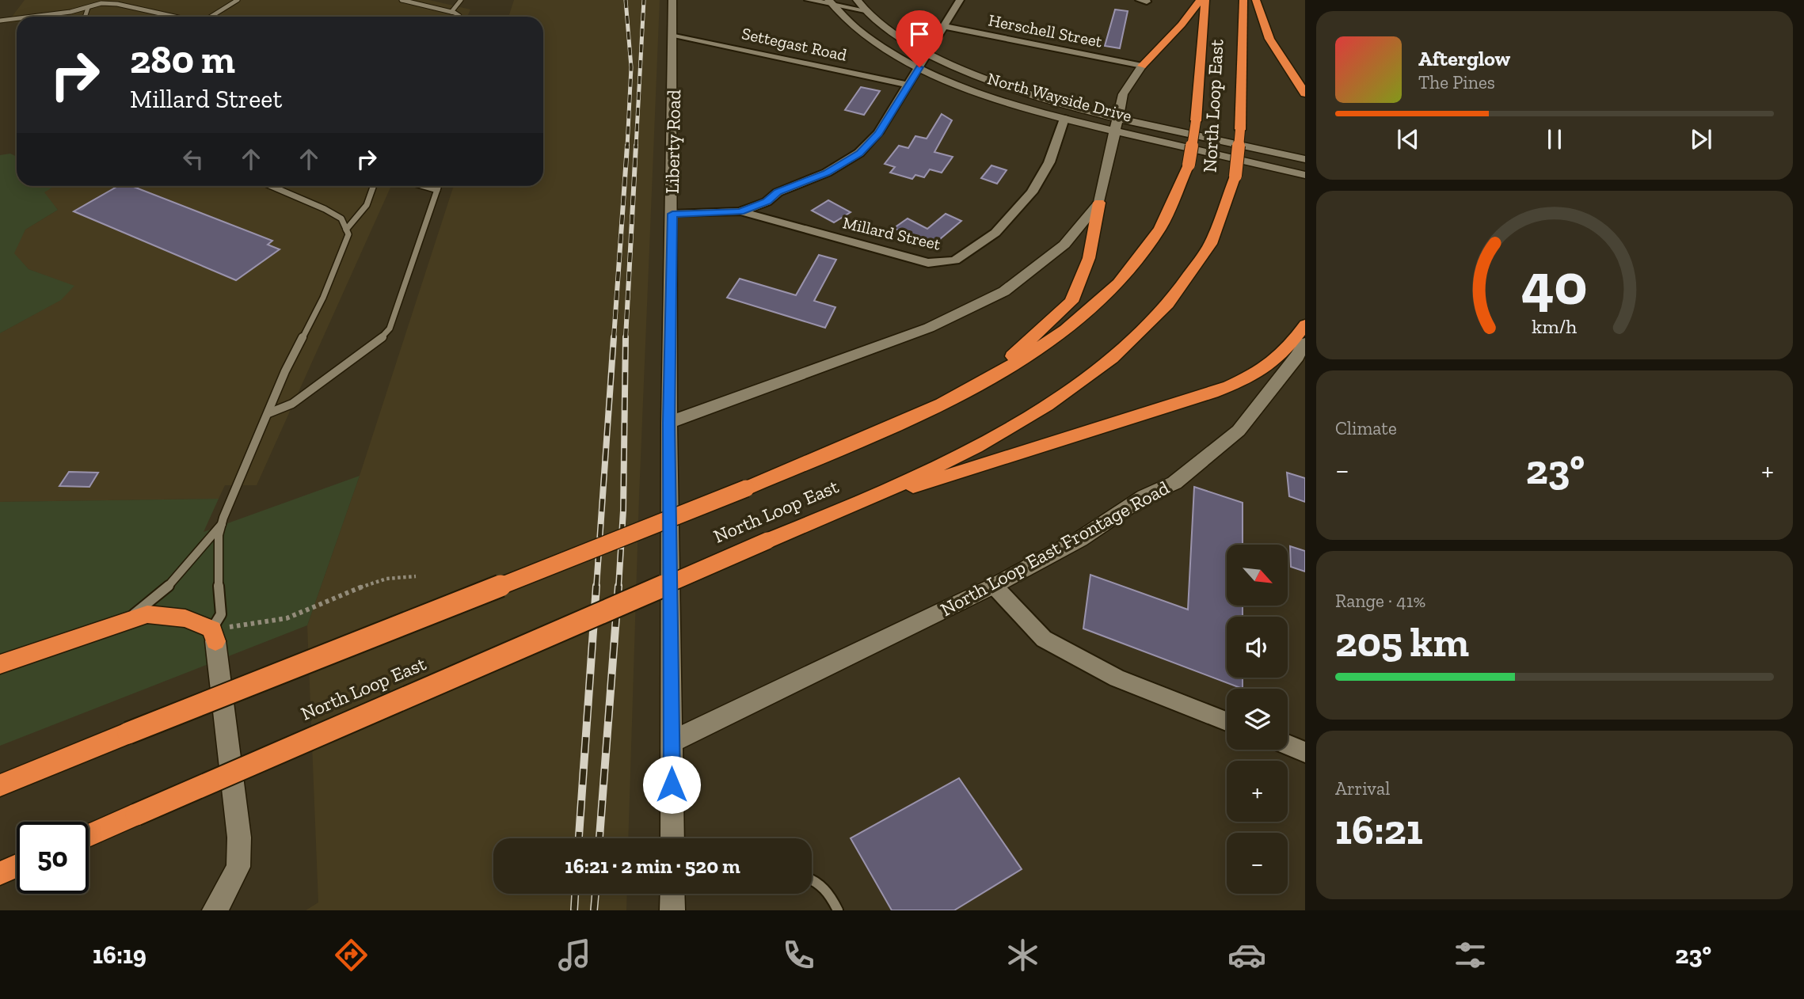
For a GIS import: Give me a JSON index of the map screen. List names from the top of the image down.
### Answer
{
  "streets": {
    "highway": ["North Loop East"],
    "main road": ["North Wayside Drive", "Liberty Road", "North Loop East Frontage Road"],
    "street": ["Herschell Street", "Settegast Road", "Millard Street"]
  },
  "crossings": [
    ["Settegast Road", "Liberty Road"],
    ["North Wayside Drive", "Millard Street"],
    ["Liberty Road", "Millard Street"],
    ["Liberty Road", "North Loop East Frontage Road"]
  ],
  "north": "bottom right",
  "page": {
    "turn": ["280 m", "Millard Street"],
    "song": ["Afterglow", "The Pines"],
    "tile": [
      "Climate",
      ["Range · 41%", "205 km"],
      ["Arrival", "16:21"]
    ],
    "heat": ["−", "23°", "+"],
    "map_buttons": ["+", "−"],
    "limit": "50",
    "trip": "16:21 · 2 min · 520 m",
    "tabs": ["16:19", "23°"],
    "gauge": ["40", "km/h"]
  }
}
